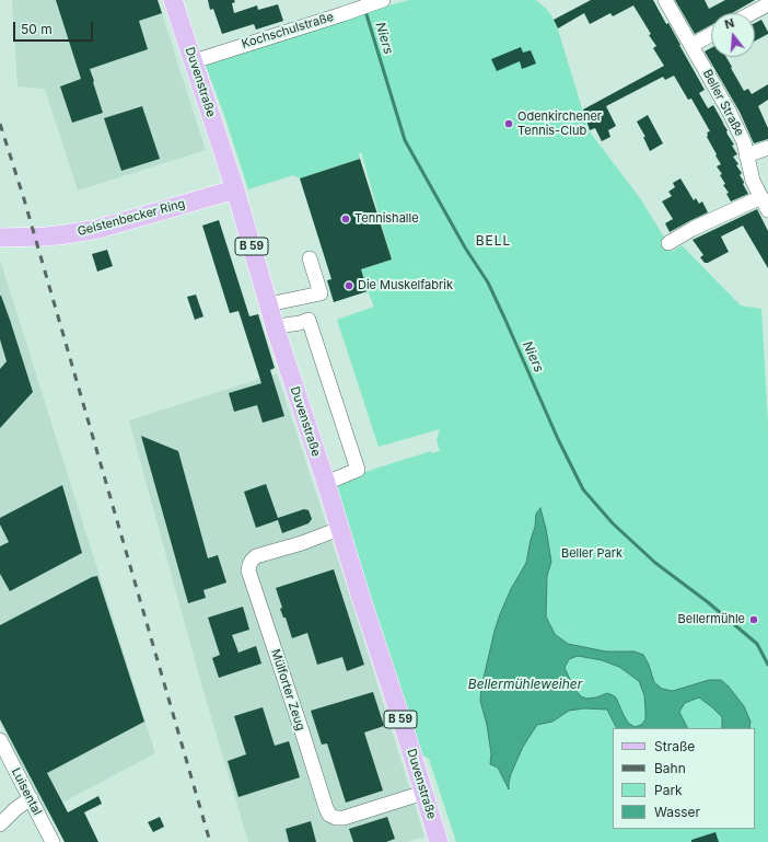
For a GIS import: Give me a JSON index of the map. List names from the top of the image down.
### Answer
{
  "streets": {
    "main road": ["Duvenstraße", "Geistenbecker Ring", "B 59"],
    "street": [
      "Kochschulstraße",
      "Beller Straße",
      "Mülforter Zeug",
      "Luisental"
    ]
  },
  "crossings": [
    ["Kochschulstraße", "Duvenstraße"],
    ["Duvenstraße", "Geistenbecker Ring"],
    ["Duvenstraße", "Mülforter Zeug"]
  ],
  "districts": ["BELL"],
  "water": ["Niers", "Bellermühleweiher"],
  "parks": ["Beller Park"],
  "places": [
    "Odenkirchener Tennis-Club",
    "Tennishalle",
    "Die Muskelfabrik",
    "Bellermühle"
  ],
  "legend": [
    "Straße",
    "Bahn",
    "Park",
    "Wasser"
  ],
  "scale_bar": "50 m",
  "north": "top"
}
